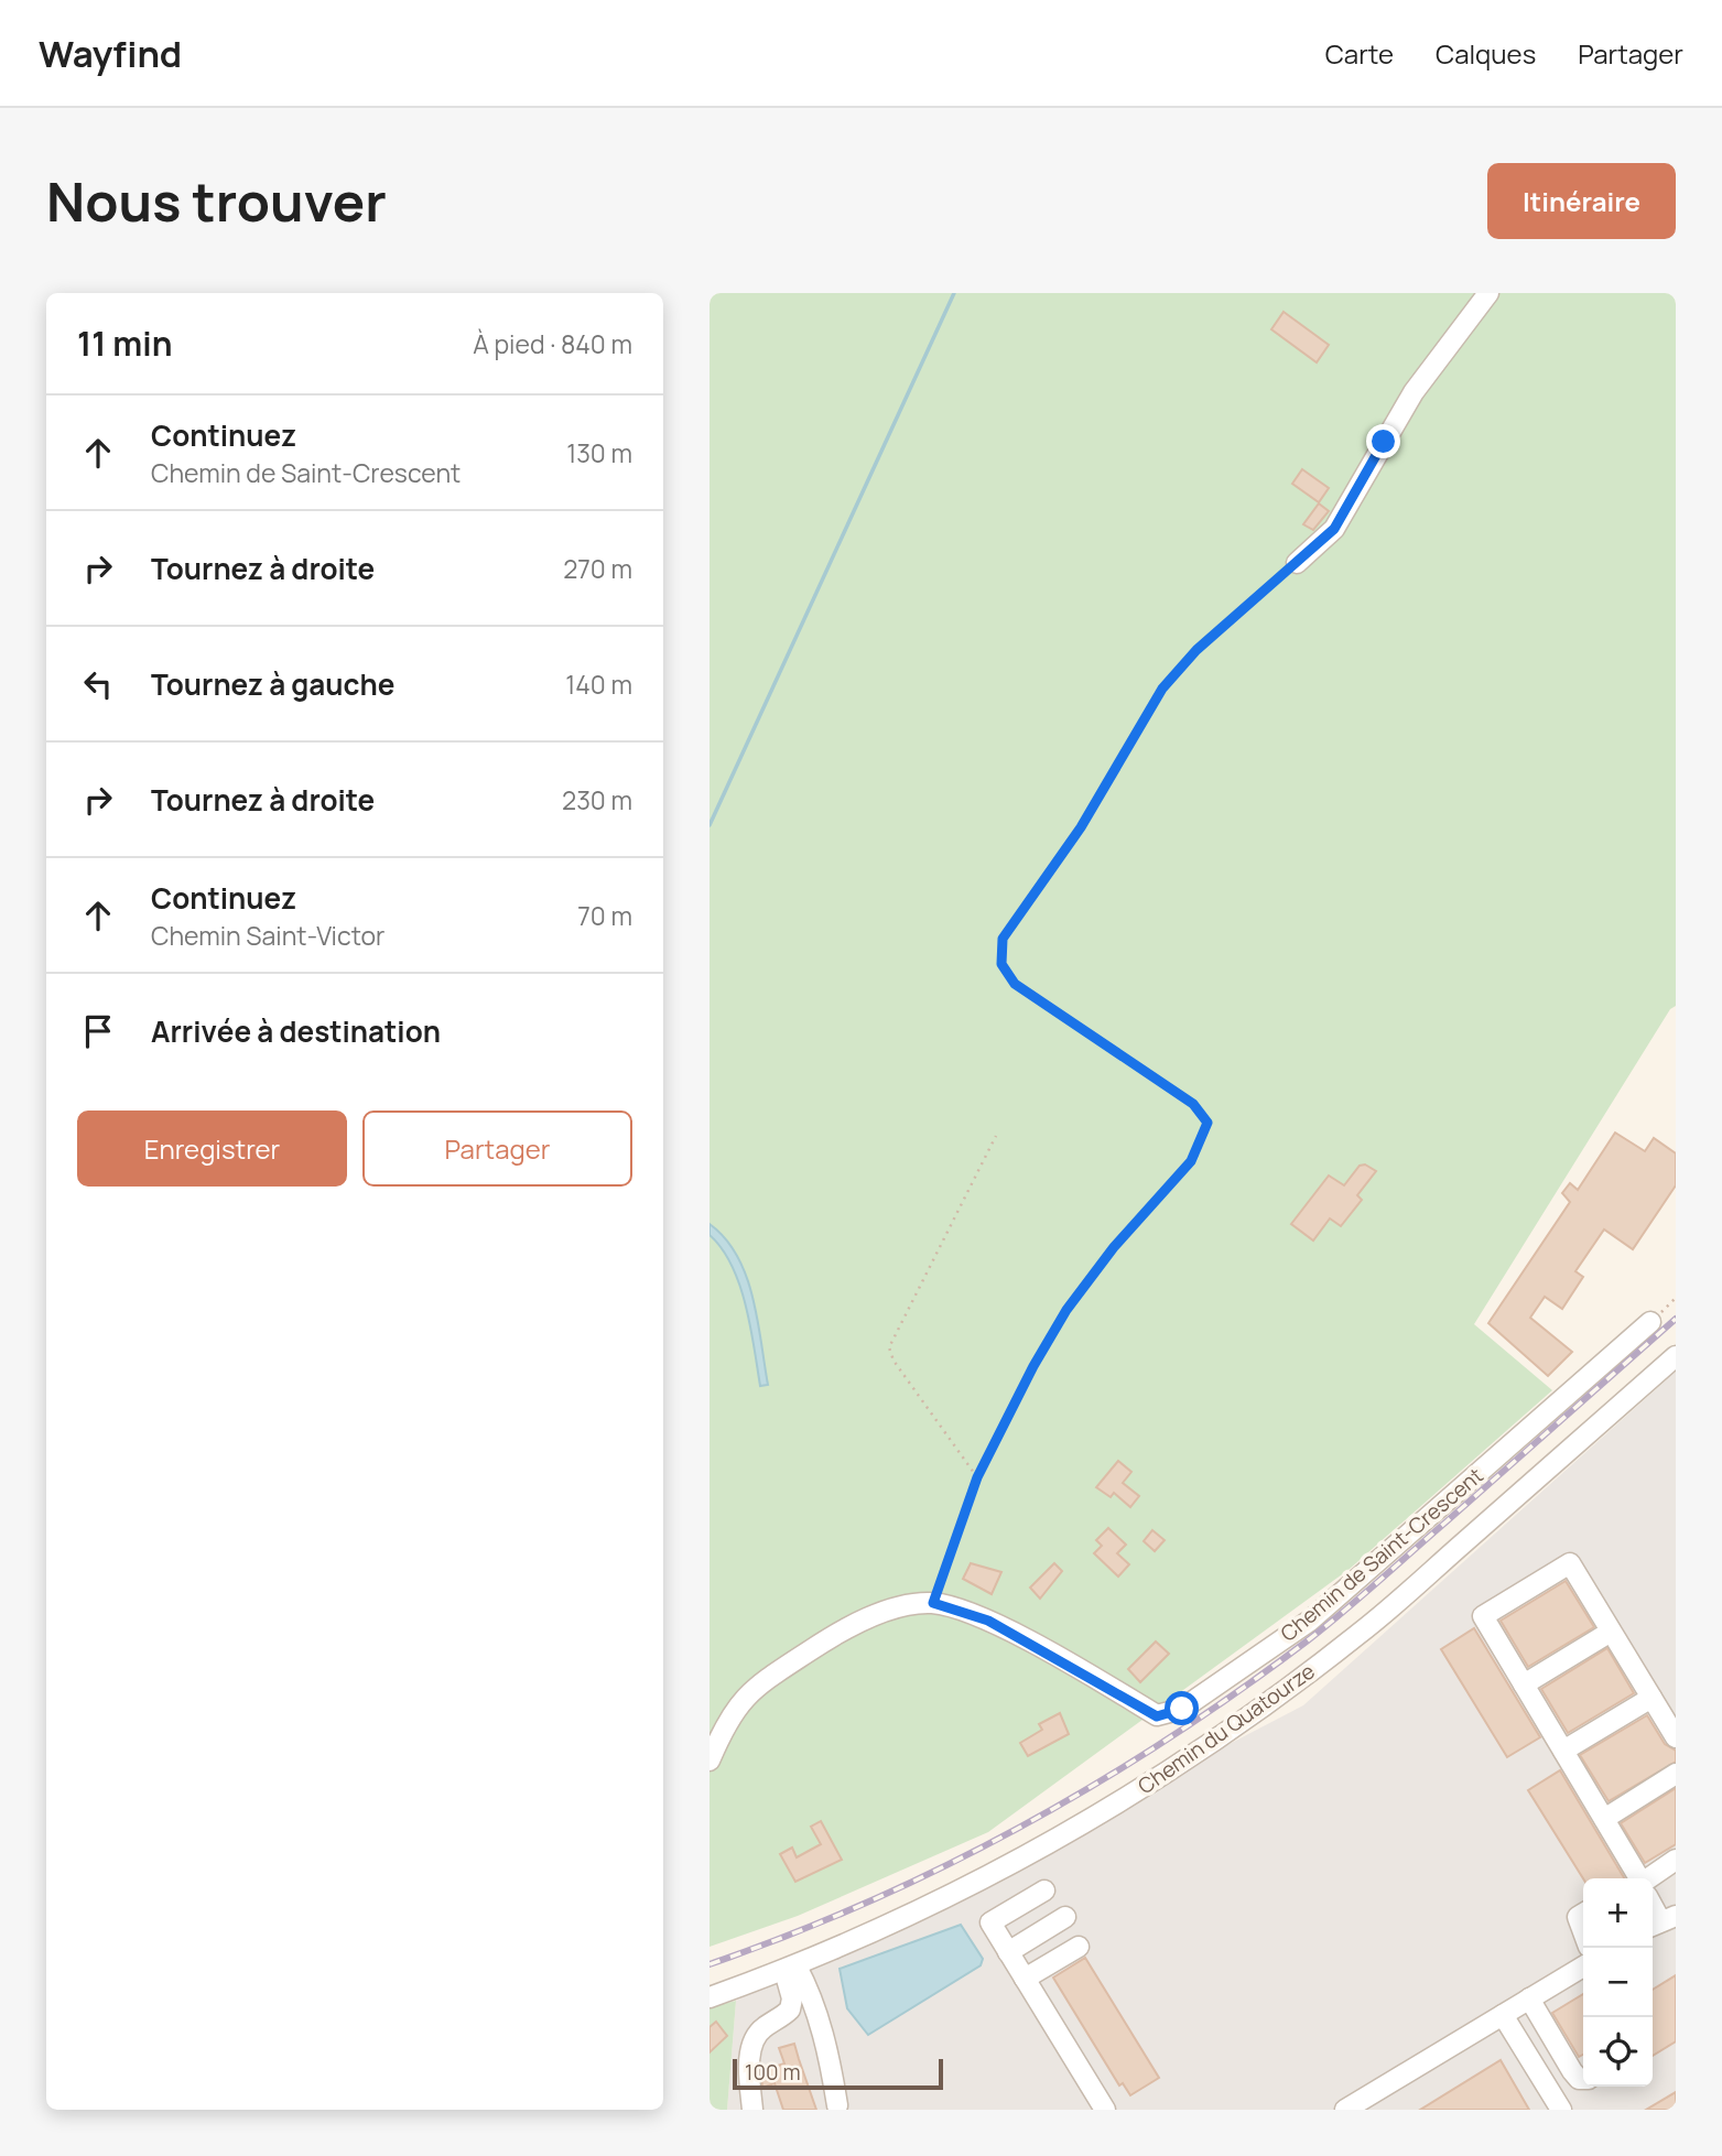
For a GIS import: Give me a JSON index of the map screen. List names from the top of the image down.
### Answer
{
  "streets": {
    "street": ["Chemin de Saint-Crescent", "Chemin du Quatourze"]
  },
  "scale_bar": "100 m",
  "page": {
    "header": "Wayfind",
    "nav": ["Carte", "Calques", "Partager"],
    "buttons": [
      "Itinéraire",
      ["Enregistrer", "Partager"]
    ],
    "title": "Nous trouver",
    "heading": ["11 min", "À pied · 840 m"],
    "list": [
      ["Continuez", "Chemin de Saint-Crescent", "130 m"],
      ["Tournez à droite", "270 m"],
      ["Tournez à gauche", "140 m"],
      ["Tournez à droite", "230 m"],
      ["Continuez", "Chemin Saint-Victor", "70 m"],
      "Arrivée à destination"
    ],
    "map_buttons": ["+", "−"],
    "scale": "100 m"
  }
}
